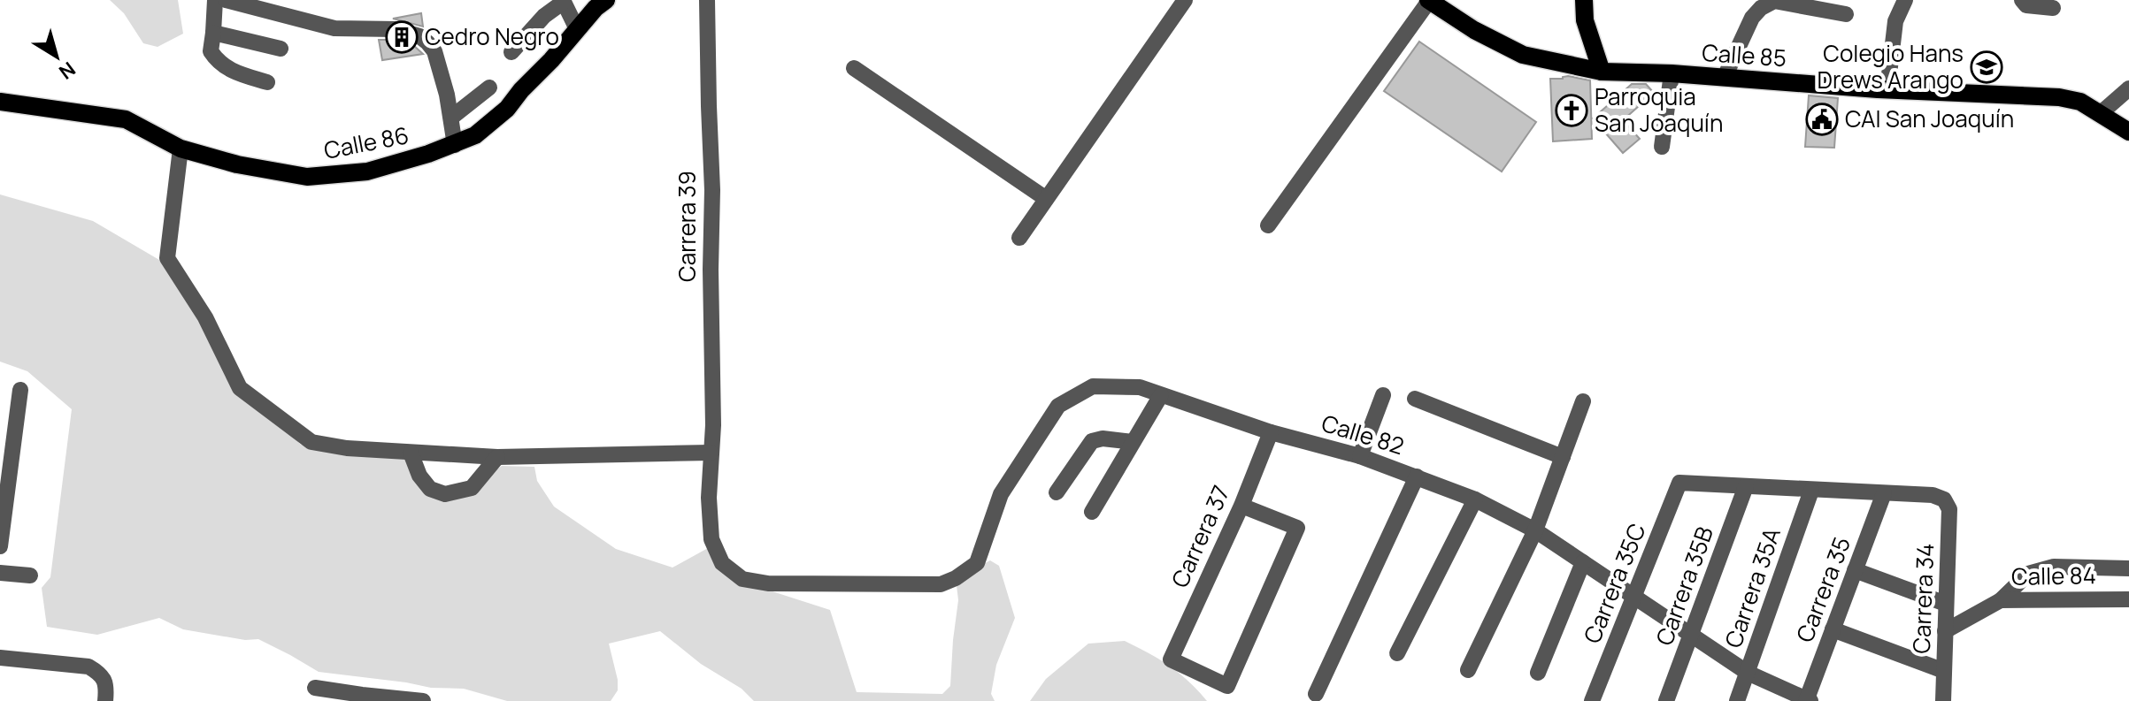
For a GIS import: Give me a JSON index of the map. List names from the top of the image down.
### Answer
{
  "streets": {
    "main road": ["Calle 85", "Calle 86"],
    "street": [
      "Carrera 39",
      "Calle 82",
      "Carrera 37",
      "Calle 84",
      "Carrera 35C",
      "Carrera 35B",
      "Carrera 35A",
      "Carrera 35",
      "Carrera 34"
    ]
  },
  "crossings": [
    ["Carrera 39", "Calle 82"],
    ["Calle 82", "Carrera 37"],
    ["Calle 82", "Carrera 35C"],
    ["Calle 82", "Carrera 35B"],
    ["Calle 82", "Carrera 35A"],
    ["Calle 82", "Carrera 35"],
    ["Calle 84", "Carrera 34"],
    ["Carrera 35C", "Carrera 35B"],
    ["Carrera 35", "Carrera 34"]
  ],
  "places": {
    "building": ["Cedro Negro"],
    "school or university": ["Colegio Hans Drews Arango"],
    "church": ["Parroquia San Joaquín"],
    "public building": ["CAI San Joaquín"]
  },
  "north": "bottom right"
}
